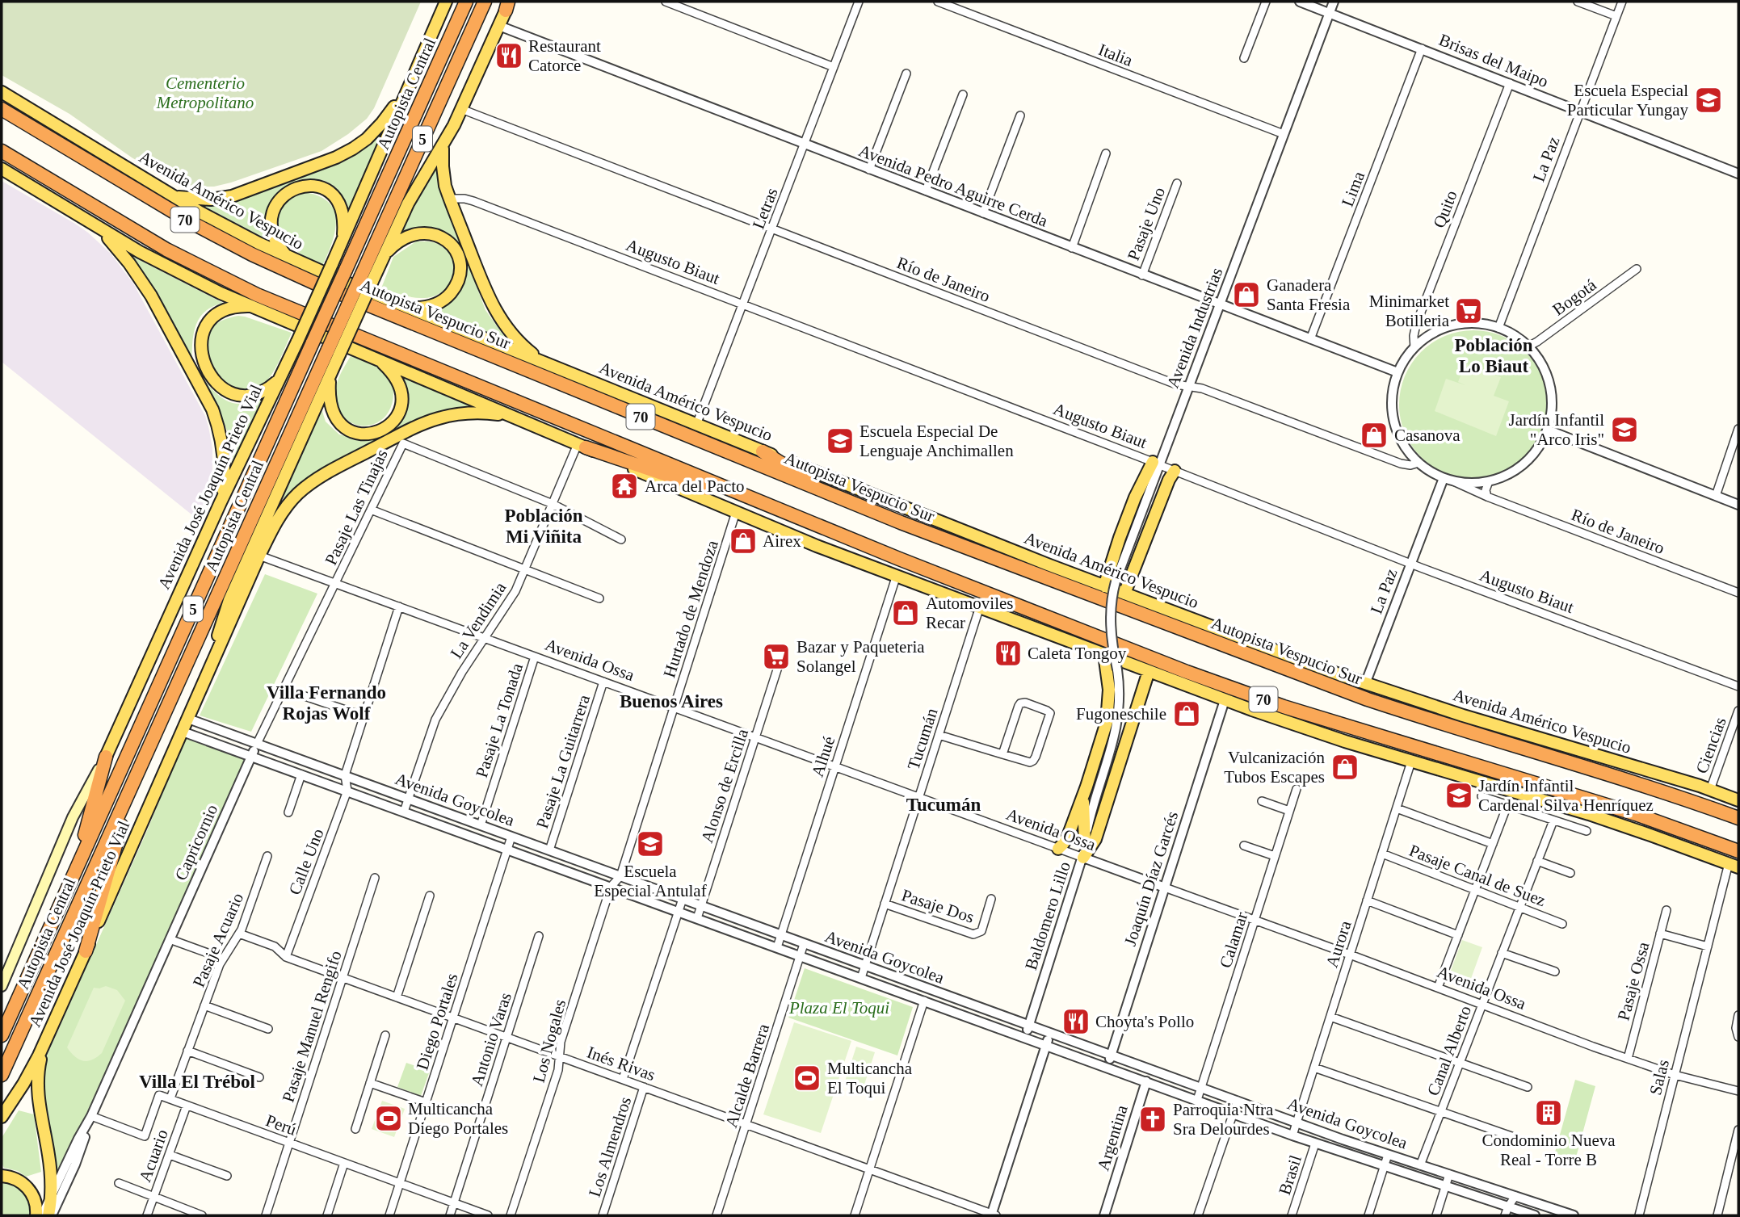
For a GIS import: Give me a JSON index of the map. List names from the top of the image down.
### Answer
{
  "streets": {
    "highway": [
      "Autopista Central",
      "5",
      "70",
      "Autopista Vespucio Sur"
    ],
    "main road": ["Avenida Américo Vespucio", "Avenida José Joaquín Prieto Vial"],
    "street": [
      "Italia",
      "Brisas del Maipo",
      "La Paz",
      "Avenida Pedro Aguirre Cerda",
      "Lima",
      "Letras",
      "Quito",
      "Pasaje Uno",
      "Augusto Biaut",
      "Río de Janeiro",
      "Bogotá",
      "Avenida Industrias",
      "Pasaje Las Tinajas",
      "Hurtado de Mendoza",
      "La Vendimia",
      "Avenida Ossa",
      "Pasaje La Tonada",
      "Tucumán",
      "Ciencias",
      "Alhué",
      "Pasaje La Guitarrera",
      "Alonso de Ercilla",
      "Avenida Goycolea",
      "Capricornio",
      "Calle Uno",
      "Pasaje Canal de Suez",
      "Joaquín Díaz Garcés",
      "Pasaje Dos",
      "Baldomero Lillo",
      "Pasaje Acuario",
      "Calamar",
      "Aurora",
      "Pasaje Ossa",
      "Diego Portales",
      "Pasaje Manuel Rengifo",
      "Antonio Varas",
      "Los Nogales",
      "Canal Alberto",
      "Inés Rivas",
      "Alcalde Barrera",
      "Salas",
      "Perú",
      "Argentina",
      "Los Almendros",
      "Acuario",
      "Brasil"
    ]
  },
  "crossings": [
    ["Italia", "Avenida Industrias"],
    ["Brisas del Maipo", "La Paz"],
    ["Brisas del Maipo", "Lima"],
    ["Brisas del Maipo", "Quito"],
    ["Brisas del Maipo", "Avenida Industrias"],
    ["Autopista Central", "Avenida José Joaquín Prieto Vial"],
    ["La Paz", "Avenida Pedro Aguirre Cerda"],
    ["La Paz", "Avenida Américo Vespucio"],
    ["La Paz", "Quito"],
    ["La Paz", "Augusto Biaut"],
    ["La Paz", "Río de Janeiro"],
    ["La Paz", "Bogotá"],
    ["Avenida Pedro Aguirre Cerda", "Lima"],
    ["Avenida Pedro Aguirre Cerda", "Letras"],
    ["Avenida Pedro Aguirre Cerda", "Quito"],
    ["Avenida Pedro Aguirre Cerda", "Pasaje Uno"],
    ["Avenida Pedro Aguirre Cerda", "Río de Janeiro"],
    ["Avenida Pedro Aguirre Cerda", "Bogotá"],
    ["Avenida Pedro Aguirre Cerda", "Avenida Industrias"],
    ["Avenida Américo Vespucio", "Letras"],
    ["Avenida Américo Vespucio", "Ciencias"],
    ["Letras", "Augusto Biaut"],
    ["Letras", "Río de Janeiro"],
    ["Quito", "Río de Janeiro"],
    ["Quito", "Bogotá"],
    ["Augusto Biaut", "Avenida Industrias"],
    ["Río de Janeiro", "Bogotá"],
    ["Río de Janeiro", "Avenida Industrias"],
    ["Avenida Industrias", "Baldomero Lillo"],
    ["Avenida José Joaquín Prieto Vial", "Avenida Ossa"],
    ["Avenida José Joaquín Prieto Vial", "Avenida Goycolea"],
    ["Pasaje Las Tinajas", "La Vendimia"],
    ["Pasaje Las Tinajas", "Avenida Ossa"],
    ["Pasaje Las Tinajas", "Capricornio"],
    ["Hurtado de Mendoza", "Avenida Ossa"],
    ["Hurtado de Mendoza", "Avenida Goycolea"],
    ["Hurtado de Mendoza", "Los Nogales"],
    ["La Vendimia", "Avenida Ossa"],
    ["La Vendimia", "Avenida Goycolea"],
    ["Avenida Ossa", "Pasaje La Tonada"],
    ["Avenida Ossa", "Tucumán"],
    ["Avenida Ossa", "Alhué"],
    ["Avenida Ossa", "Pasaje La Guitarrera"],
    ["Avenida Ossa", "Alonso de Ercilla"],
    ["Avenida Ossa", "Capricornio"],
    ["Avenida Ossa", "Joaquín Díaz Garcés"],
    ["Avenida Ossa", "Baldomero Lillo"],
    ["Avenida Ossa", "Calamar"],
    ["Avenida Ossa", "Aurora"],
    ["Avenida Ossa", "Pasaje Ossa"],
    ["Avenida Ossa", "Canal Alberto"],
    ["Avenida Ossa", "Salas"],
    ["Pasaje La Tonada", "Avenida Goycolea"],
    ["Tucumán", "Avenida Goycolea"],
    ["Tucumán", "Pasaje Dos"],
    ["Alhué", "Avenida Goycolea"],
    ["Pasaje La Guitarrera", "Avenida Goycolea"],
    ["Alonso de Ercilla", "Avenida Goycolea"],
    ["Avenida Goycolea", "Capricornio"],
    ["Avenida Goycolea", "Calle Uno"],
    ["Avenida Goycolea", "Joaquín Díaz Garcés"],
    ["Avenida Goycolea", "Baldomero Lillo"],
    ["Avenida Goycolea", "Calamar"],
    ["Avenida Goycolea", "Aurora"],
    ["Avenida Goycolea", "Diego Portales"],
    ["Avenida Goycolea", "Los Nogales"],
    ["Avenida Goycolea", "Canal Alberto"],
    ["Avenida Goycolea", "Alcalde Barrera"],
    ["Avenida Goycolea", "Argentina"],
    ["Avenida Goycolea", "Brasil"],
    ["Calle Uno", "Inés Rivas"],
    ["Pasaje Canal de Suez", "Aurora"],
    ["Pasaje Canal de Suez", "Canal Alberto"],
    ["Pasaje Acuario", "Inés Rivas"],
    ["Pasaje Acuario", "Perú"],
    ["Diego Portales", "Inés Rivas"],
    ["Diego Portales", "Perú"],
    ["Pasaje Manuel Rengifo", "Inés Rivas"],
    ["Pasaje Manuel Rengifo", "Perú"],
    ["Antonio Varas", "Inés Rivas"],
    ["Antonio Varas", "Perú"],
    ["Los Nogales", "Inés Rivas"],
    ["Inés Rivas", "Alcalde Barrera"],
    ["Inés Rivas", "Los Almendros"],
    ["Perú", "Acuario"]
  ],
  "districts": [
    "Población Lo Biaut",
    "Población Mi Viñita",
    "Villa Fernando Rojas Wolf",
    "Buenos Aires",
    "Tucumán",
    "Villa El Trébol"
  ],
  "parks": ["Cementerio Metropolitano", "Plaza El Toqui"],
  "places": {
    "restaurant": ["Restaurant Catorce", "Caleta Tongoy", "Choyta's Pollo"],
    "school or university": [
      "Escuela Especial Particular Yungay",
      "Jardín Infantil \"Arco Iris\"",
      "Escuela Especial De Lenguaje Anchimallen",
      "Jardín Infantil Cardenal Silva Henríquez",
      "Escuela Especial Antulaf"
    ],
    "shop": [
      "Ganadera Santa Fresia",
      "Casanova",
      "Airex",
      "Automoviles Recar",
      "Fugoneschile",
      "Vulcanización Tubos Escapes"
    ],
    "supermarket": ["Minimarket Botilleria", "Bazar y Paqueteria Solangel"],
    "temple": ["Arca del Pacto"],
    "sports": ["Multicancha El Toqui", "Multicancha Diego Portales"],
    "building": ["Condominio Nueva Real - Torre B"],
    "church": ["Parroquia Ntra Sra Delourdes"]
  }
}
